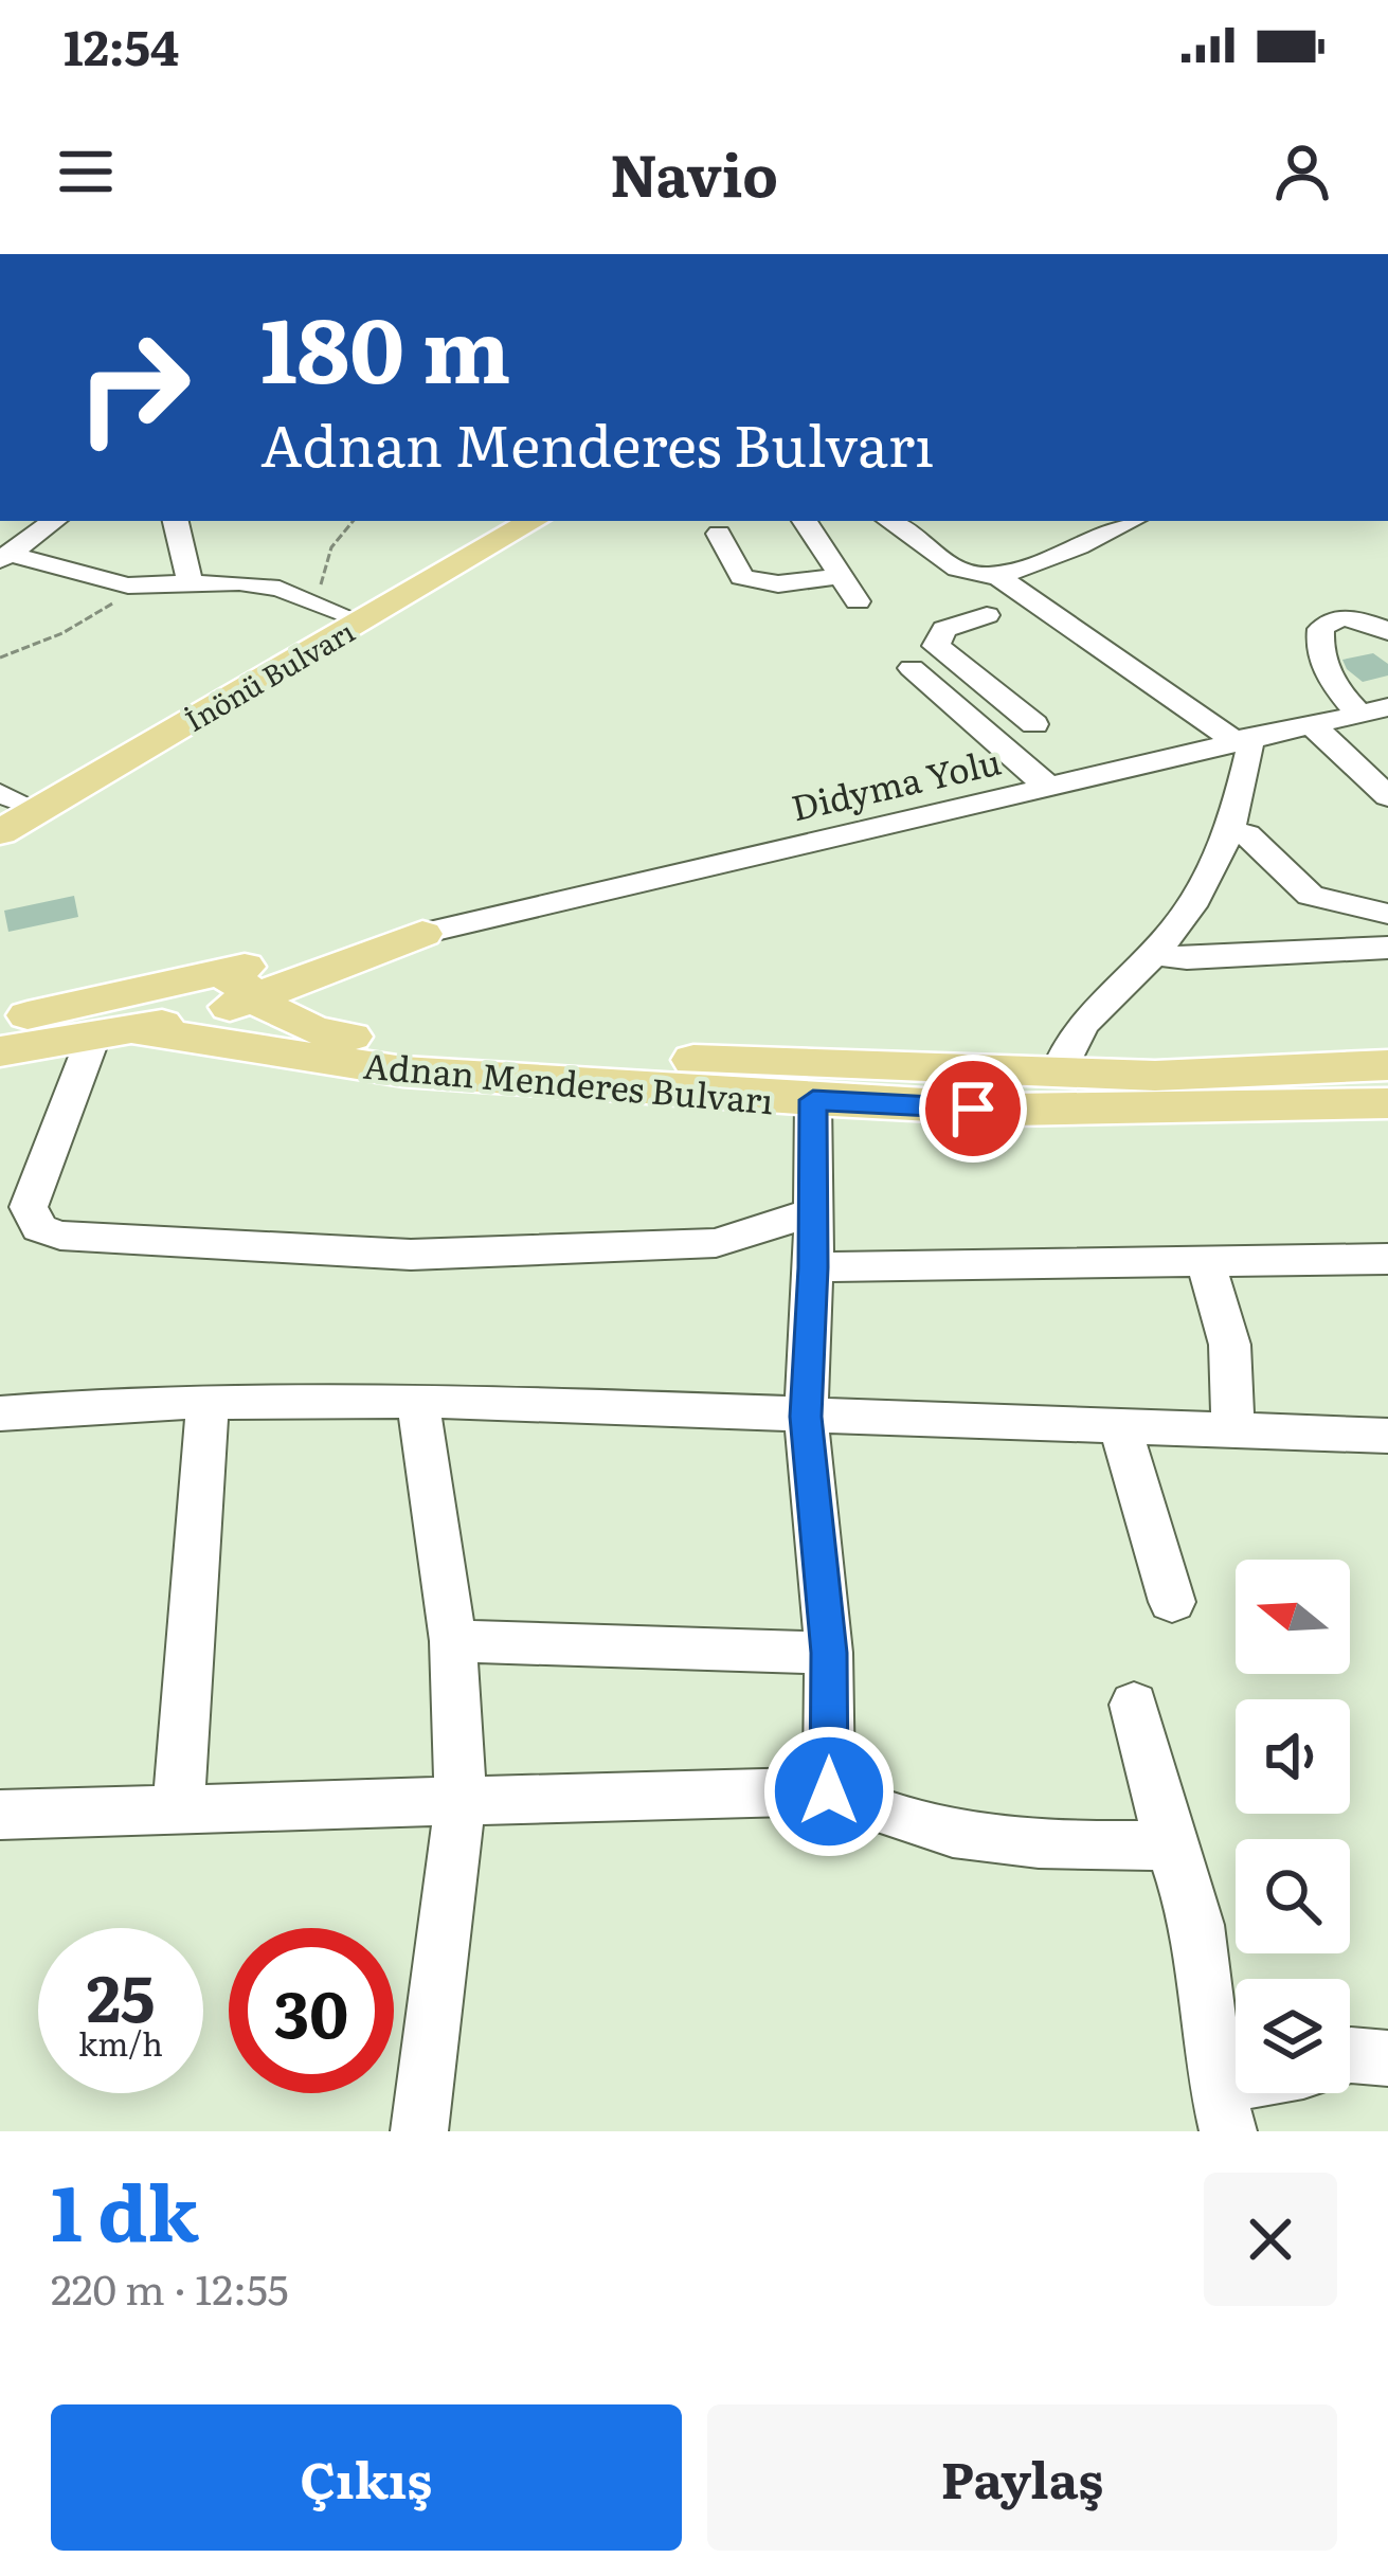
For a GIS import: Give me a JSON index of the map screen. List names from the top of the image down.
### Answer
{
  "streets": {
    "main road": ["İnönü Bulvarı", "Adnan Menderes Bulvarı"],
    "street": ["Didyma Yolu"]
  },
  "north": "left",
  "page": {
    "status": "12:54",
    "header": "Navio",
    "turn": ["180 m", "Adnan Menderes Bulvarı"],
    "speed": "25 km/h",
    "limit": "30",
    "heading": ["1 dk", "220 m · 12:55"],
    "buttons": ["Çıkış", "Paylaş"]
  }
}
